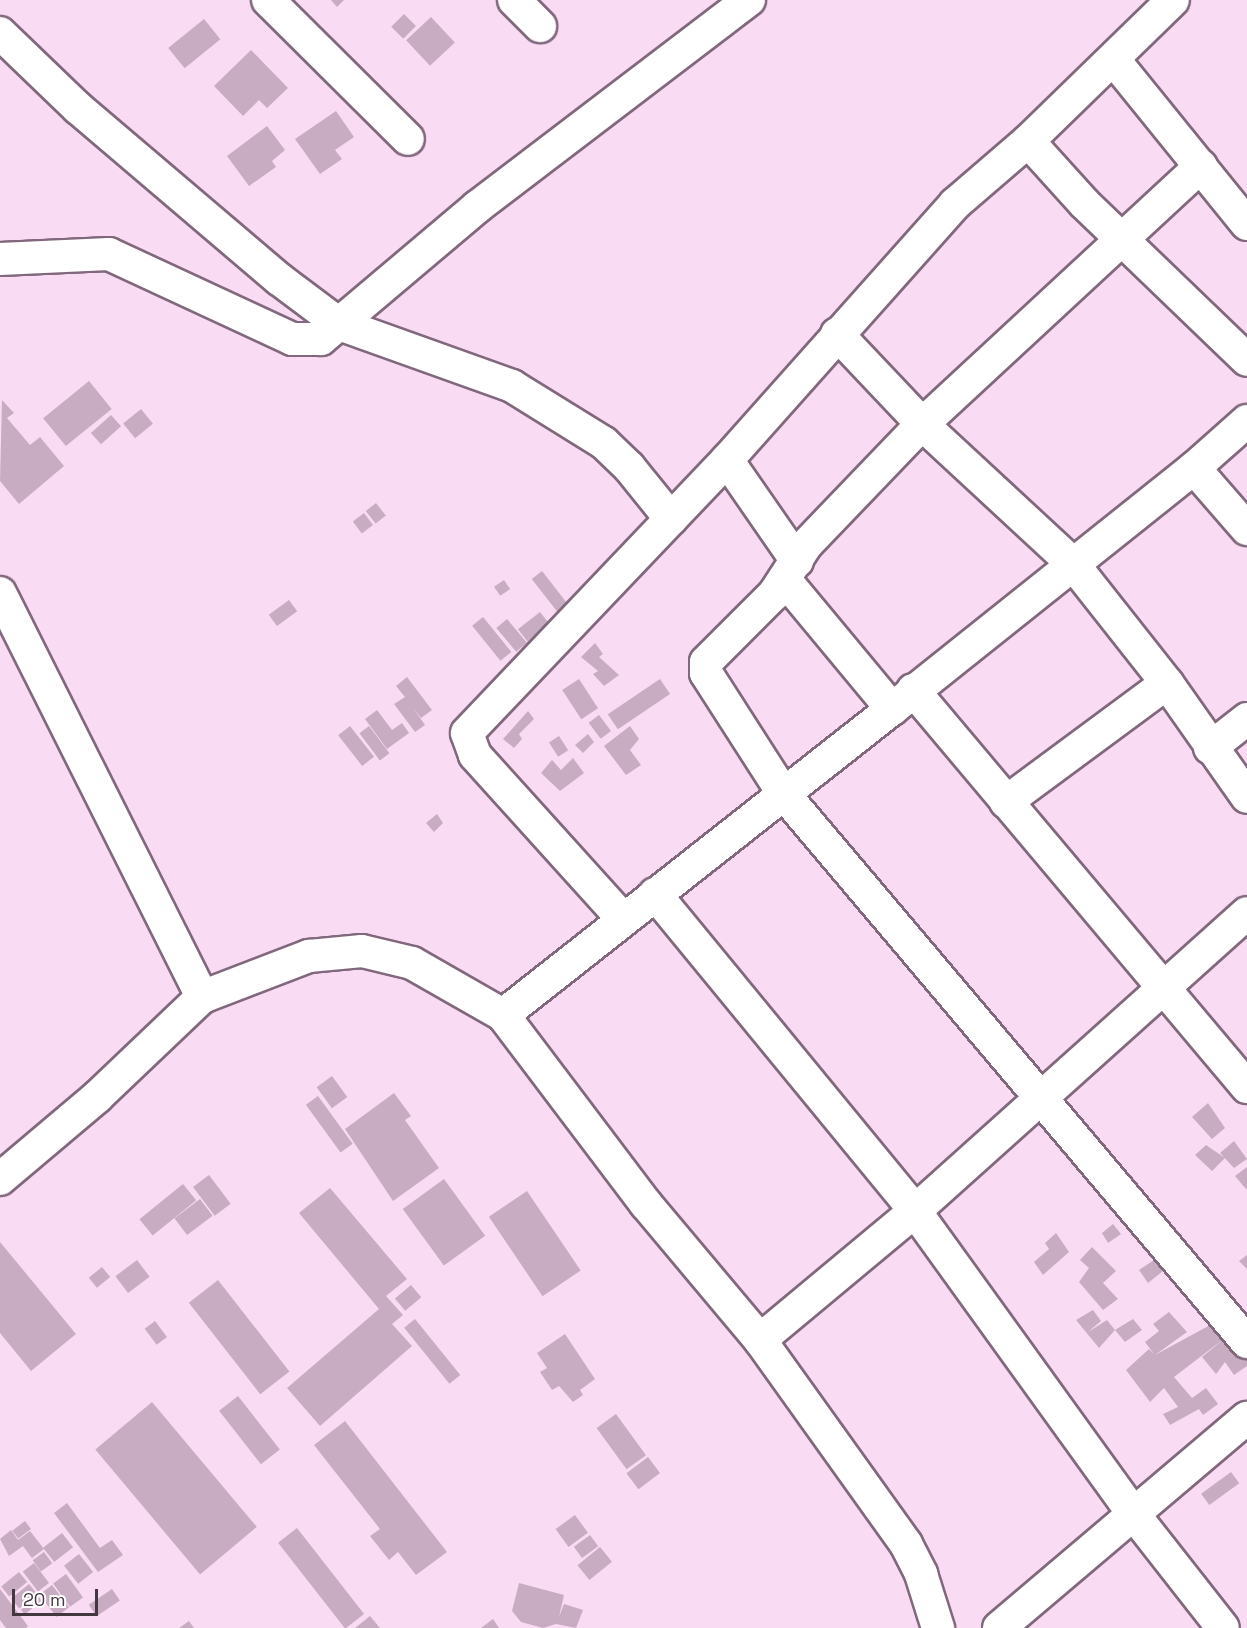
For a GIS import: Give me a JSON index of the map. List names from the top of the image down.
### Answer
{
  "scale_bar": "20 m"
}
